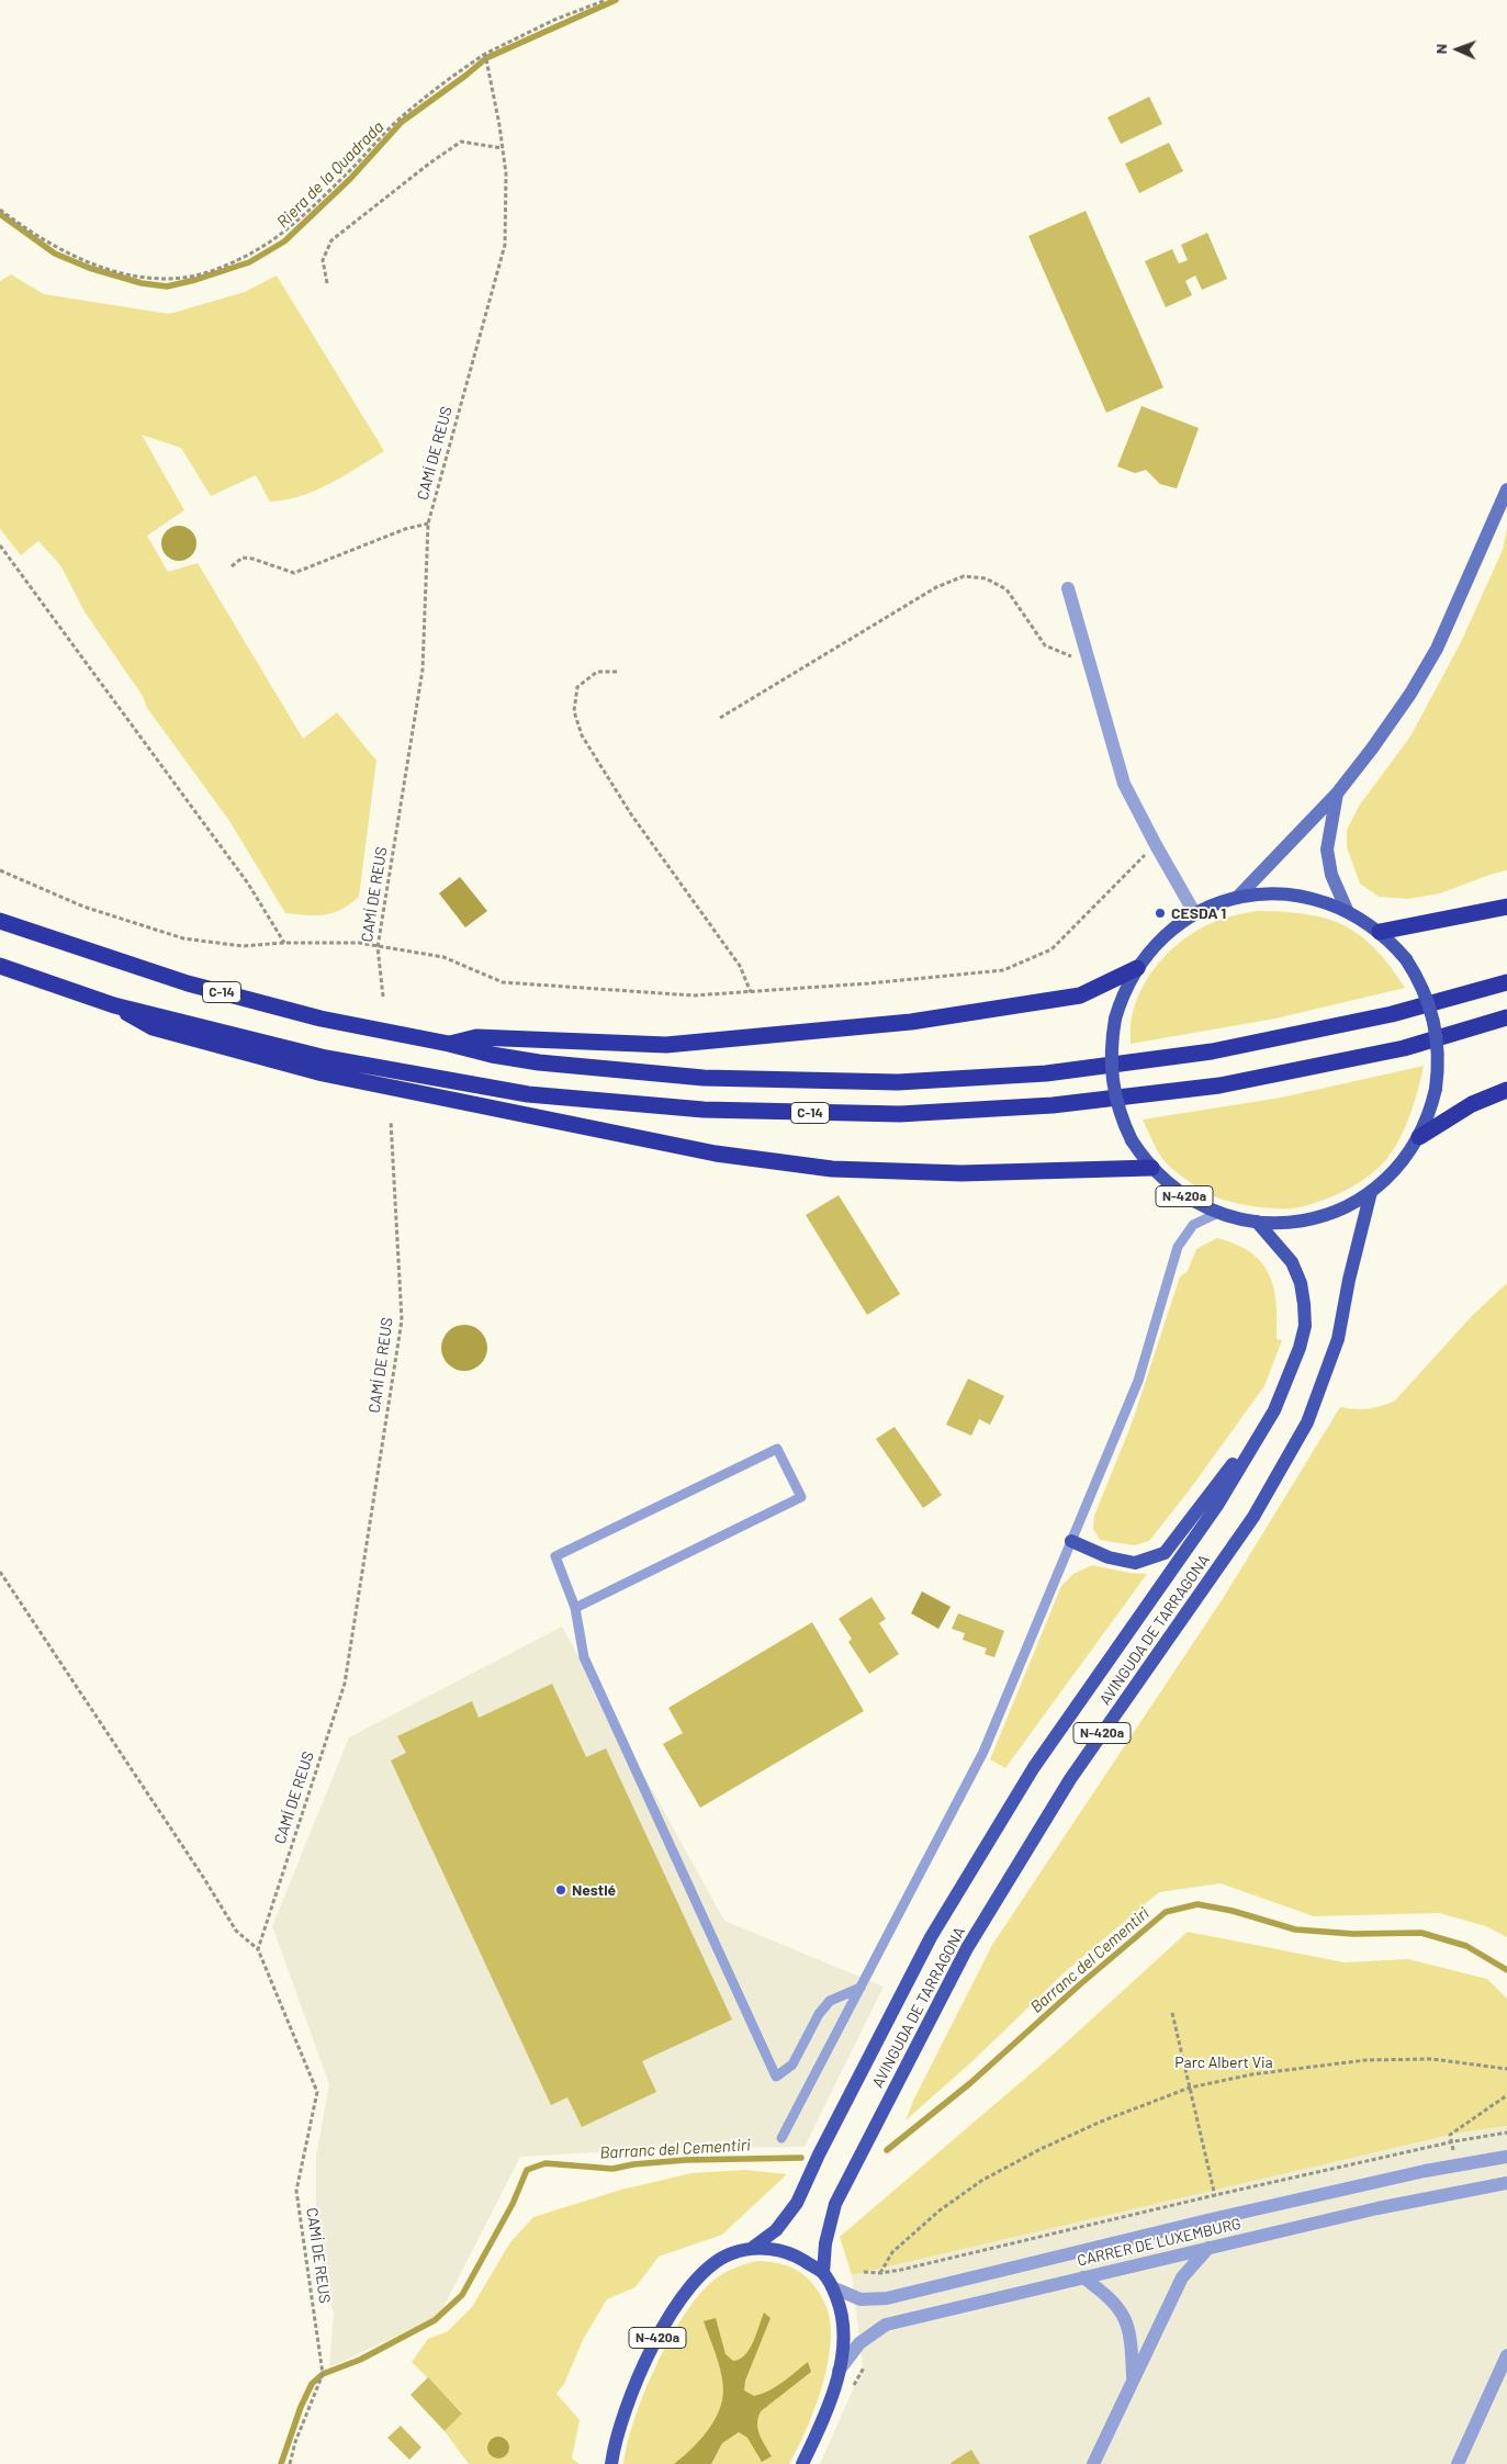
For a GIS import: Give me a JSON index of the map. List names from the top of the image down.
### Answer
{
  "streets": {
    "highway": ["C-14"],
    "main road": ["N-420a", "AVINGUDA DE TARRAGONA"],
    "street": ["CARRER DE LUXEMBURG"],
    "path": ["CAMÍ DE REUS"]
  },
  "crossings": [
    ["N-420a", "AVINGUDA DE TARRAGONA"],
    ["N-420a", "CARRER DE LUXEMBURG"]
  ],
  "water": ["Riera de la Quadrada", "Barranc del Cementiri"],
  "parks": ["Parc Albert Via"],
  "places": ["CESDA 1", "Nestlé"],
  "north": "left"
}
